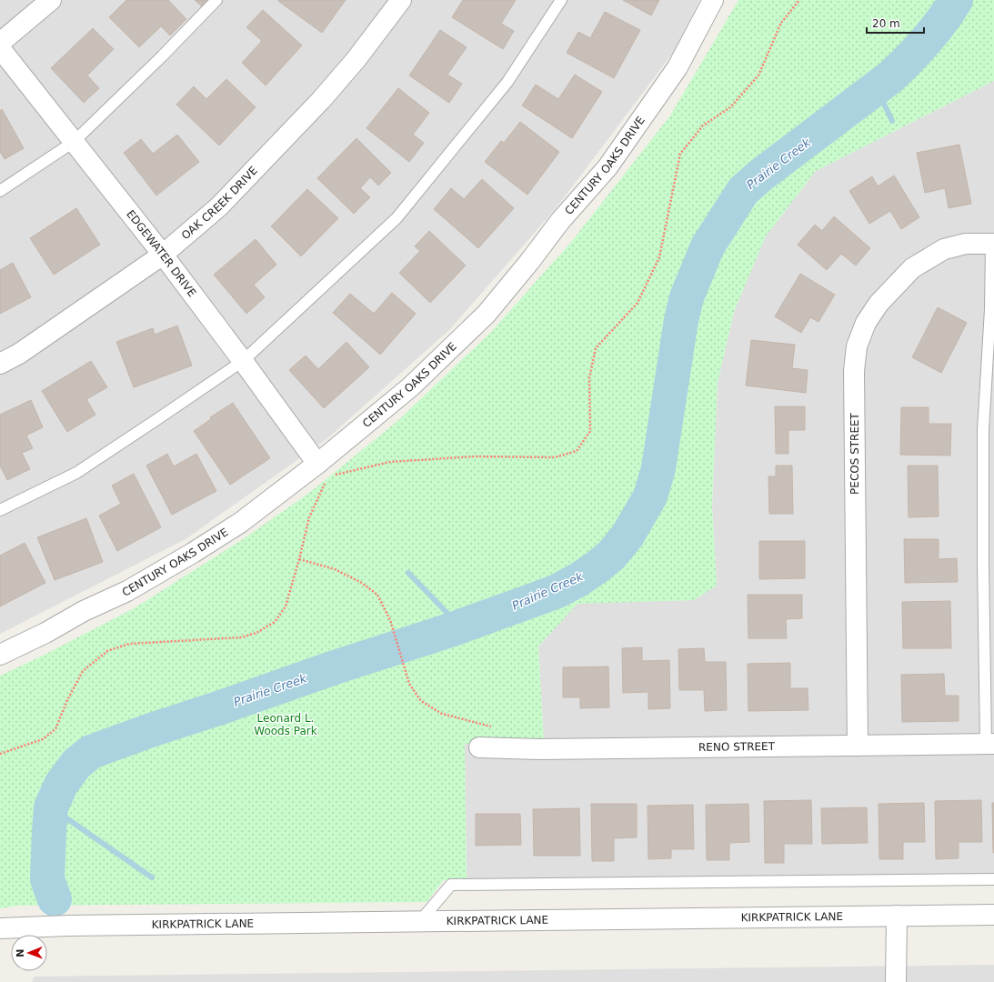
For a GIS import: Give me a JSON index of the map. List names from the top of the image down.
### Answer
{
  "streets": {
    "street": [
      "CENTURY OAKS DRIVE",
      "OAK CREEK DRIVE",
      "EDGEWATER DRIVE",
      "PECOS STREET",
      "RENO STREET",
      "KIRKPATRICK LANE"
    ]
  },
  "crossings": [
    ["CENTURY OAKS DRIVE", "EDGEWATER DRIVE"],
    ["OAK CREEK DRIVE", "EDGEWATER DRIVE"],
    ["PECOS STREET", "RENO STREET"]
  ],
  "water": ["Prairie Creek"],
  "parks": ["Leonard L. Woods Park"],
  "scale_bar": "20 m",
  "north": "left"
}
